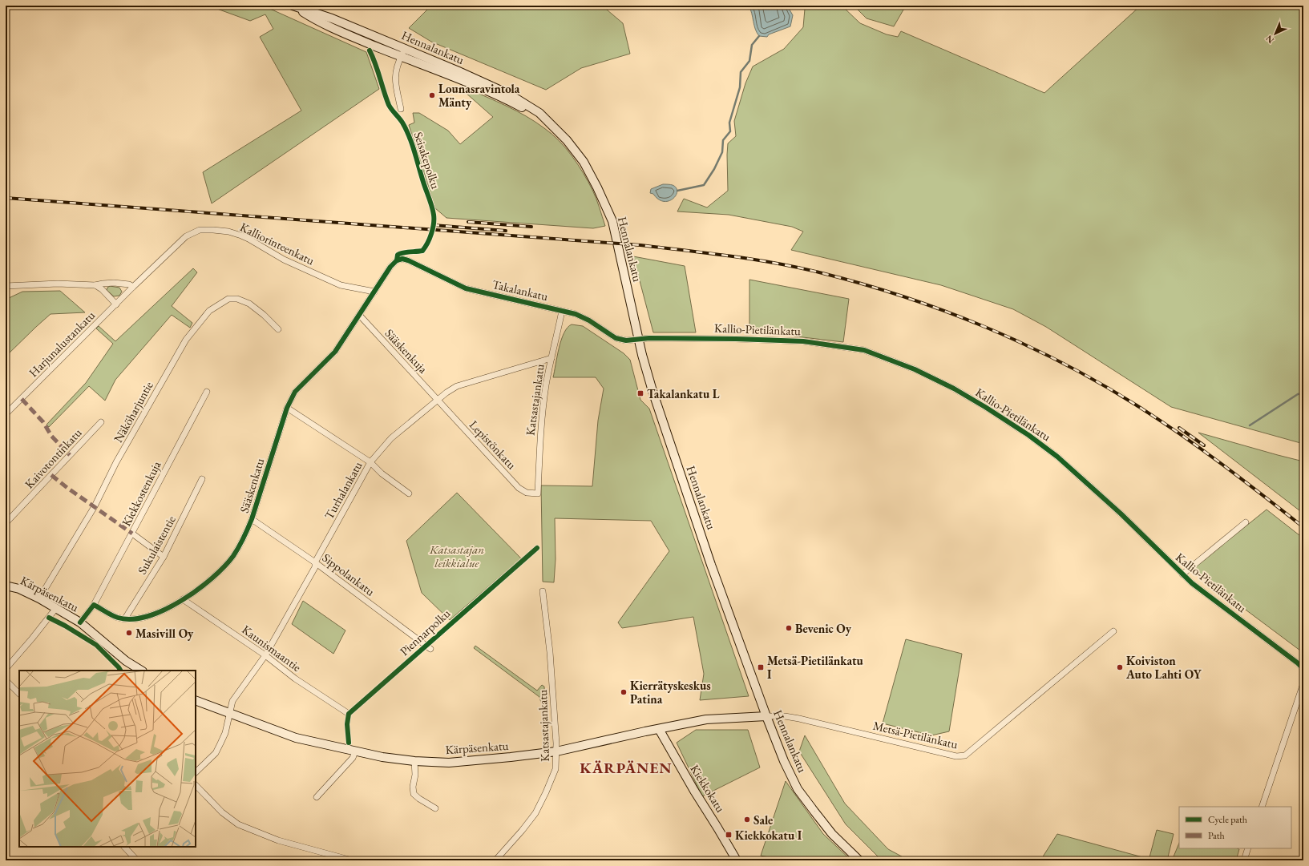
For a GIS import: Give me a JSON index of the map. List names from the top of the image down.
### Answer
{
  "streets": {
    "street": [
      "Hennalankatu",
      "Kalliorinteenkatu",
      "Takalankatu",
      "Kallio-Pietilänkatu",
      "Harjunalustankatu",
      "Sääskenkuja",
      "Katsastajankatu",
      "Näköharjuntie",
      "Lepistönkatu",
      "Kaivotontinkatu",
      "Sääskenkatu",
      "Turhalankatu",
      "Kiekkostenkuja",
      "Sukulaistentie",
      "Sippolankatu",
      "Kärpäsenkatu",
      "Kaunismaantie",
      "Metsä-Pietilänkatu",
      "Kiekkokatu"
    ],
    "cycle path": ["Seisakepolku", "Piennarpolku"]
  },
  "crossings": [
    ["Hennalankatu", "Takalankatu"],
    ["Hennalankatu", "Kallio-Pietilänkatu"],
    ["Hennalankatu", "Kärpäsenkatu"],
    ["Hennalankatu", "Metsä-Pietilänkatu"],
    ["Kalliorinteenkatu", "Harjunalustankatu"],
    ["Kalliorinteenkatu", "Sääskenkatu"],
    ["Takalankatu", "Kallio-Pietilänkatu"],
    ["Takalankatu", "Katsastajankatu"],
    ["Takalankatu", "Sääskenkatu"],
    ["Sääskenkuja", "Lepistönkatu"],
    ["Sääskenkuja", "Sääskenkatu"],
    ["Sääskenkuja", "Turhalankatu"],
    ["Katsastajankatu", "Lepistönkatu"],
    ["Katsastajankatu", "Turhalankatu"],
    ["Katsastajankatu", "Kärpäsenkatu"],
    ["Näköharjuntie", "Kärpäsenkatu"],
    ["Lepistönkatu", "Turhalankatu"],
    ["Sääskenkatu", "Sukulaistentie"],
    ["Sääskenkatu", "Sippolankatu"],
    ["Sääskenkatu", "Kaunismaantie"],
    ["Turhalankatu", "Sippolankatu"],
    ["Turhalankatu", "Kärpäsenkatu"],
    ["Turhalankatu", "Kaunismaantie"],
    ["Kiekkostenkuja", "Kärpäsenkatu"],
    ["Kärpäsenkatu", "Metsä-Pietilänkatu"],
    ["Kärpäsenkatu", "Kiekkokatu"]
  ],
  "districts": ["KÄRPÄNEN"],
  "parks": ["Katsastajan leikkialue"],
  "places": {
    "other": [
      "Lounasravintola Mänty",
      "Bevenic Oy",
      "Masivill Oy",
      "Koiviston Auto Lahti OY",
      "Kierrätyskeskus Patina",
      "Sale"
    ],
    "transit": ["Takalankatu L", "Metsä-Pietilänkatu I", "Kiekkokatu I"]
  },
  "legend": ["Cycle path", "Path"],
  "north": "bottom left"
}
